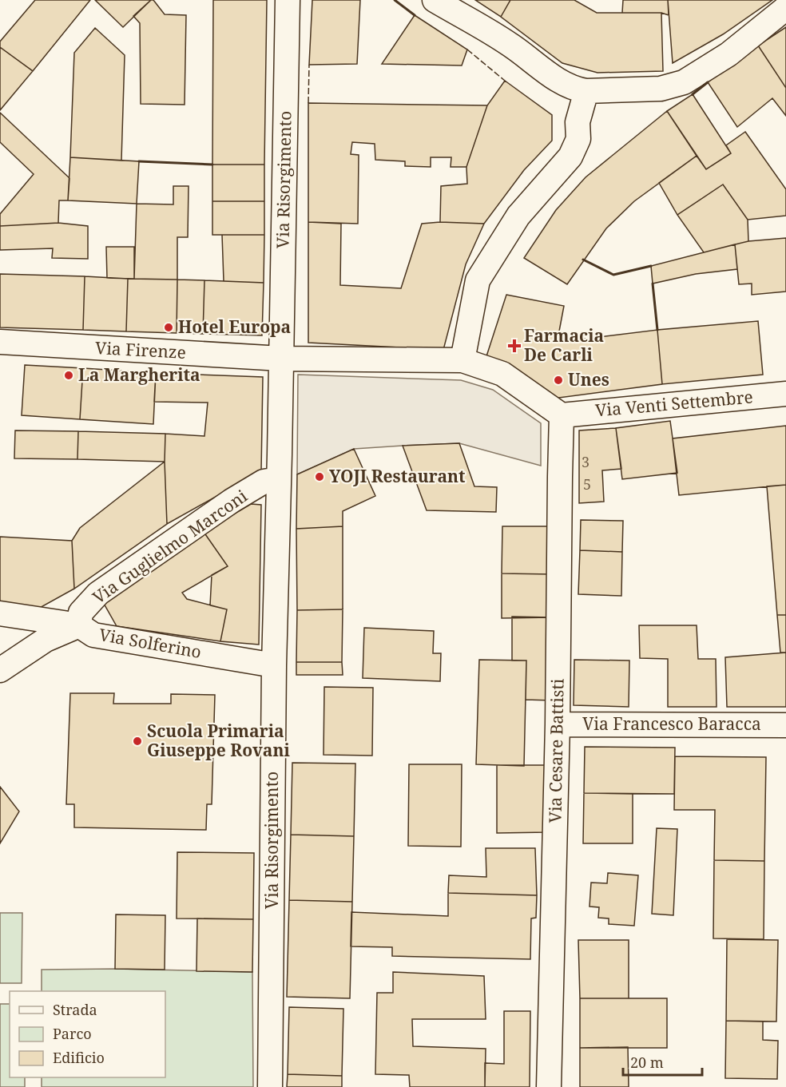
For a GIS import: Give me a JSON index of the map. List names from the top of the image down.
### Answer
{
  "streets": {
    "street": [
      "Via Risorgimento",
      "Via Firenze",
      "Via Venti Settembre",
      "Via Guglielmo Marconi",
      "Via Solferino",
      "Via Francesco Baracca",
      "Via Cesare Battisti"
    ]
  },
  "crossings": [
    ["Via Risorgimento", "Via Firenze"],
    ["Via Risorgimento", "Via Guglielmo Marconi"],
    ["Via Risorgimento", "Via Solferino"],
    ["Via Firenze", "Via Venti Settembre"],
    ["Via Firenze", "Via Cesare Battisti"],
    ["Via Venti Settembre", "Via Cesare Battisti"],
    ["Via Guglielmo Marconi", "Via Solferino"],
    ["Via Francesco Baracca", "Via Cesare Battisti"]
  ],
  "places": {
    "other": [
      "Hotel Europa",
      "La Margherita",
      "Unes",
      "YOJI Restaurant",
      "Scuola Primaria Giuseppe Rovani"
    ],
    "health": ["Farmacia De Carli"]
  },
  "house_numbers": ["3", "5"],
  "legend": ["Strada", "Parco", "Edificio"],
  "scale_bar": "20 m"
}
